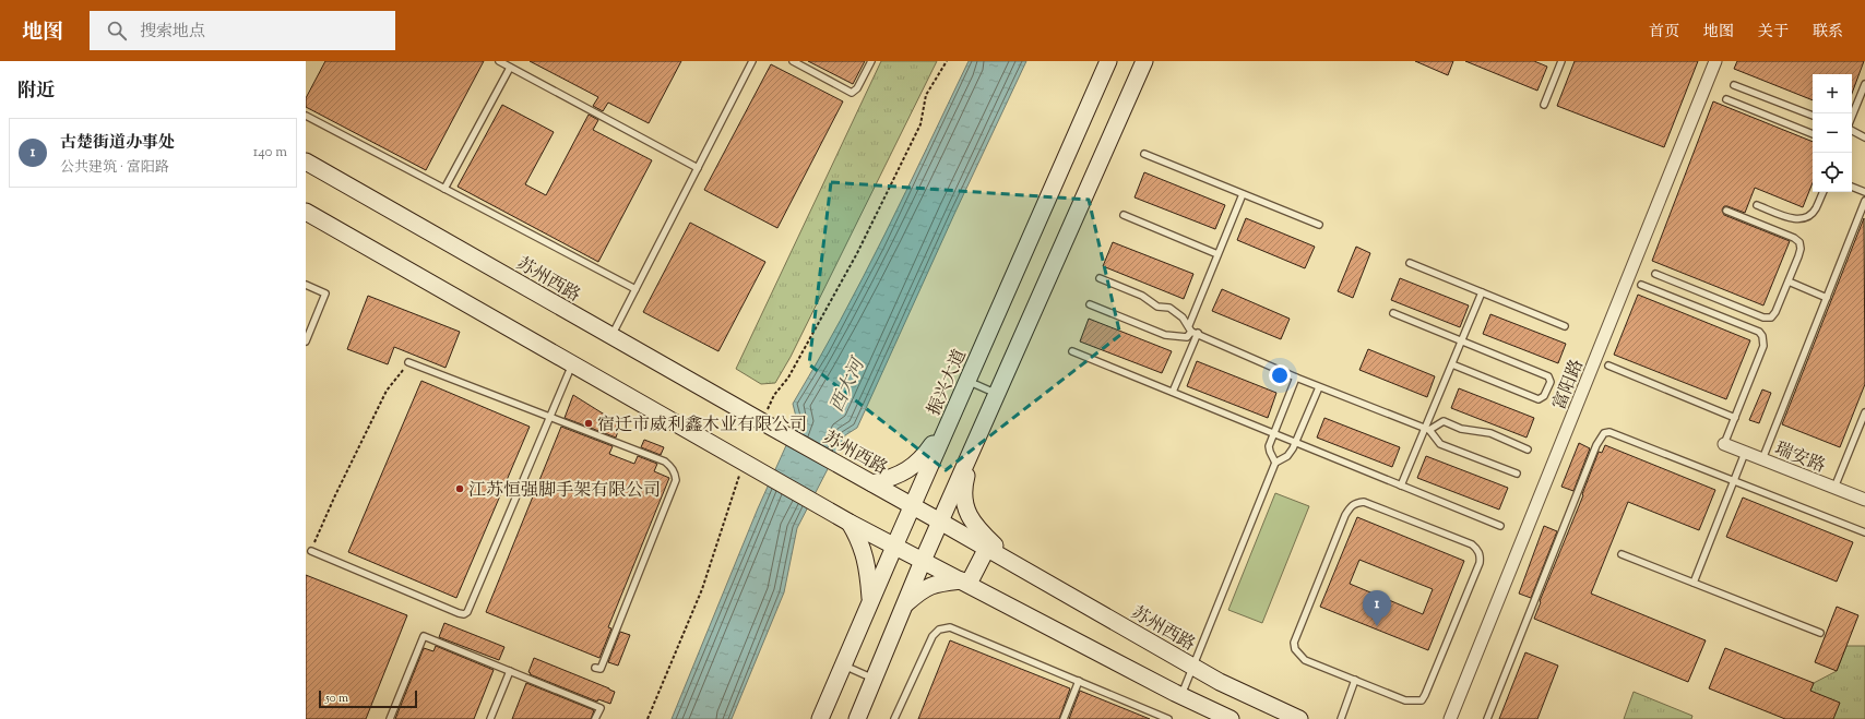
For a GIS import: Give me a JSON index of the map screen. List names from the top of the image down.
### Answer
{
  "streets": {
    "main road": ["苏州西路", "振兴大道"],
    "street": ["富阳路", "瑞安路"]
  },
  "crossings": [
    ["苏州西路", "振兴大道"]
  ],
  "water": ["西大河"],
  "places": ["宿迁市威利鑫木业有限公司", "江苏恒强脚手架有限公司"],
  "scale_bar": "50 m",
  "page": {
    "header": "地图",
    "search": "搜索地点",
    "nav": [
      "首页",
      "地图",
      "关于",
      "联系"
    ],
    "heading": "附近",
    "map_buttons": ["+", "−"],
    "list": [
      {
        "mark": "1",
        "name": "古楚街道办事处",
        "note": "公共建筑 · 富阳路",
        "value": "140 m"
      }
    ],
    "pins": "1",
    "scale": "50 m"
  }
}
